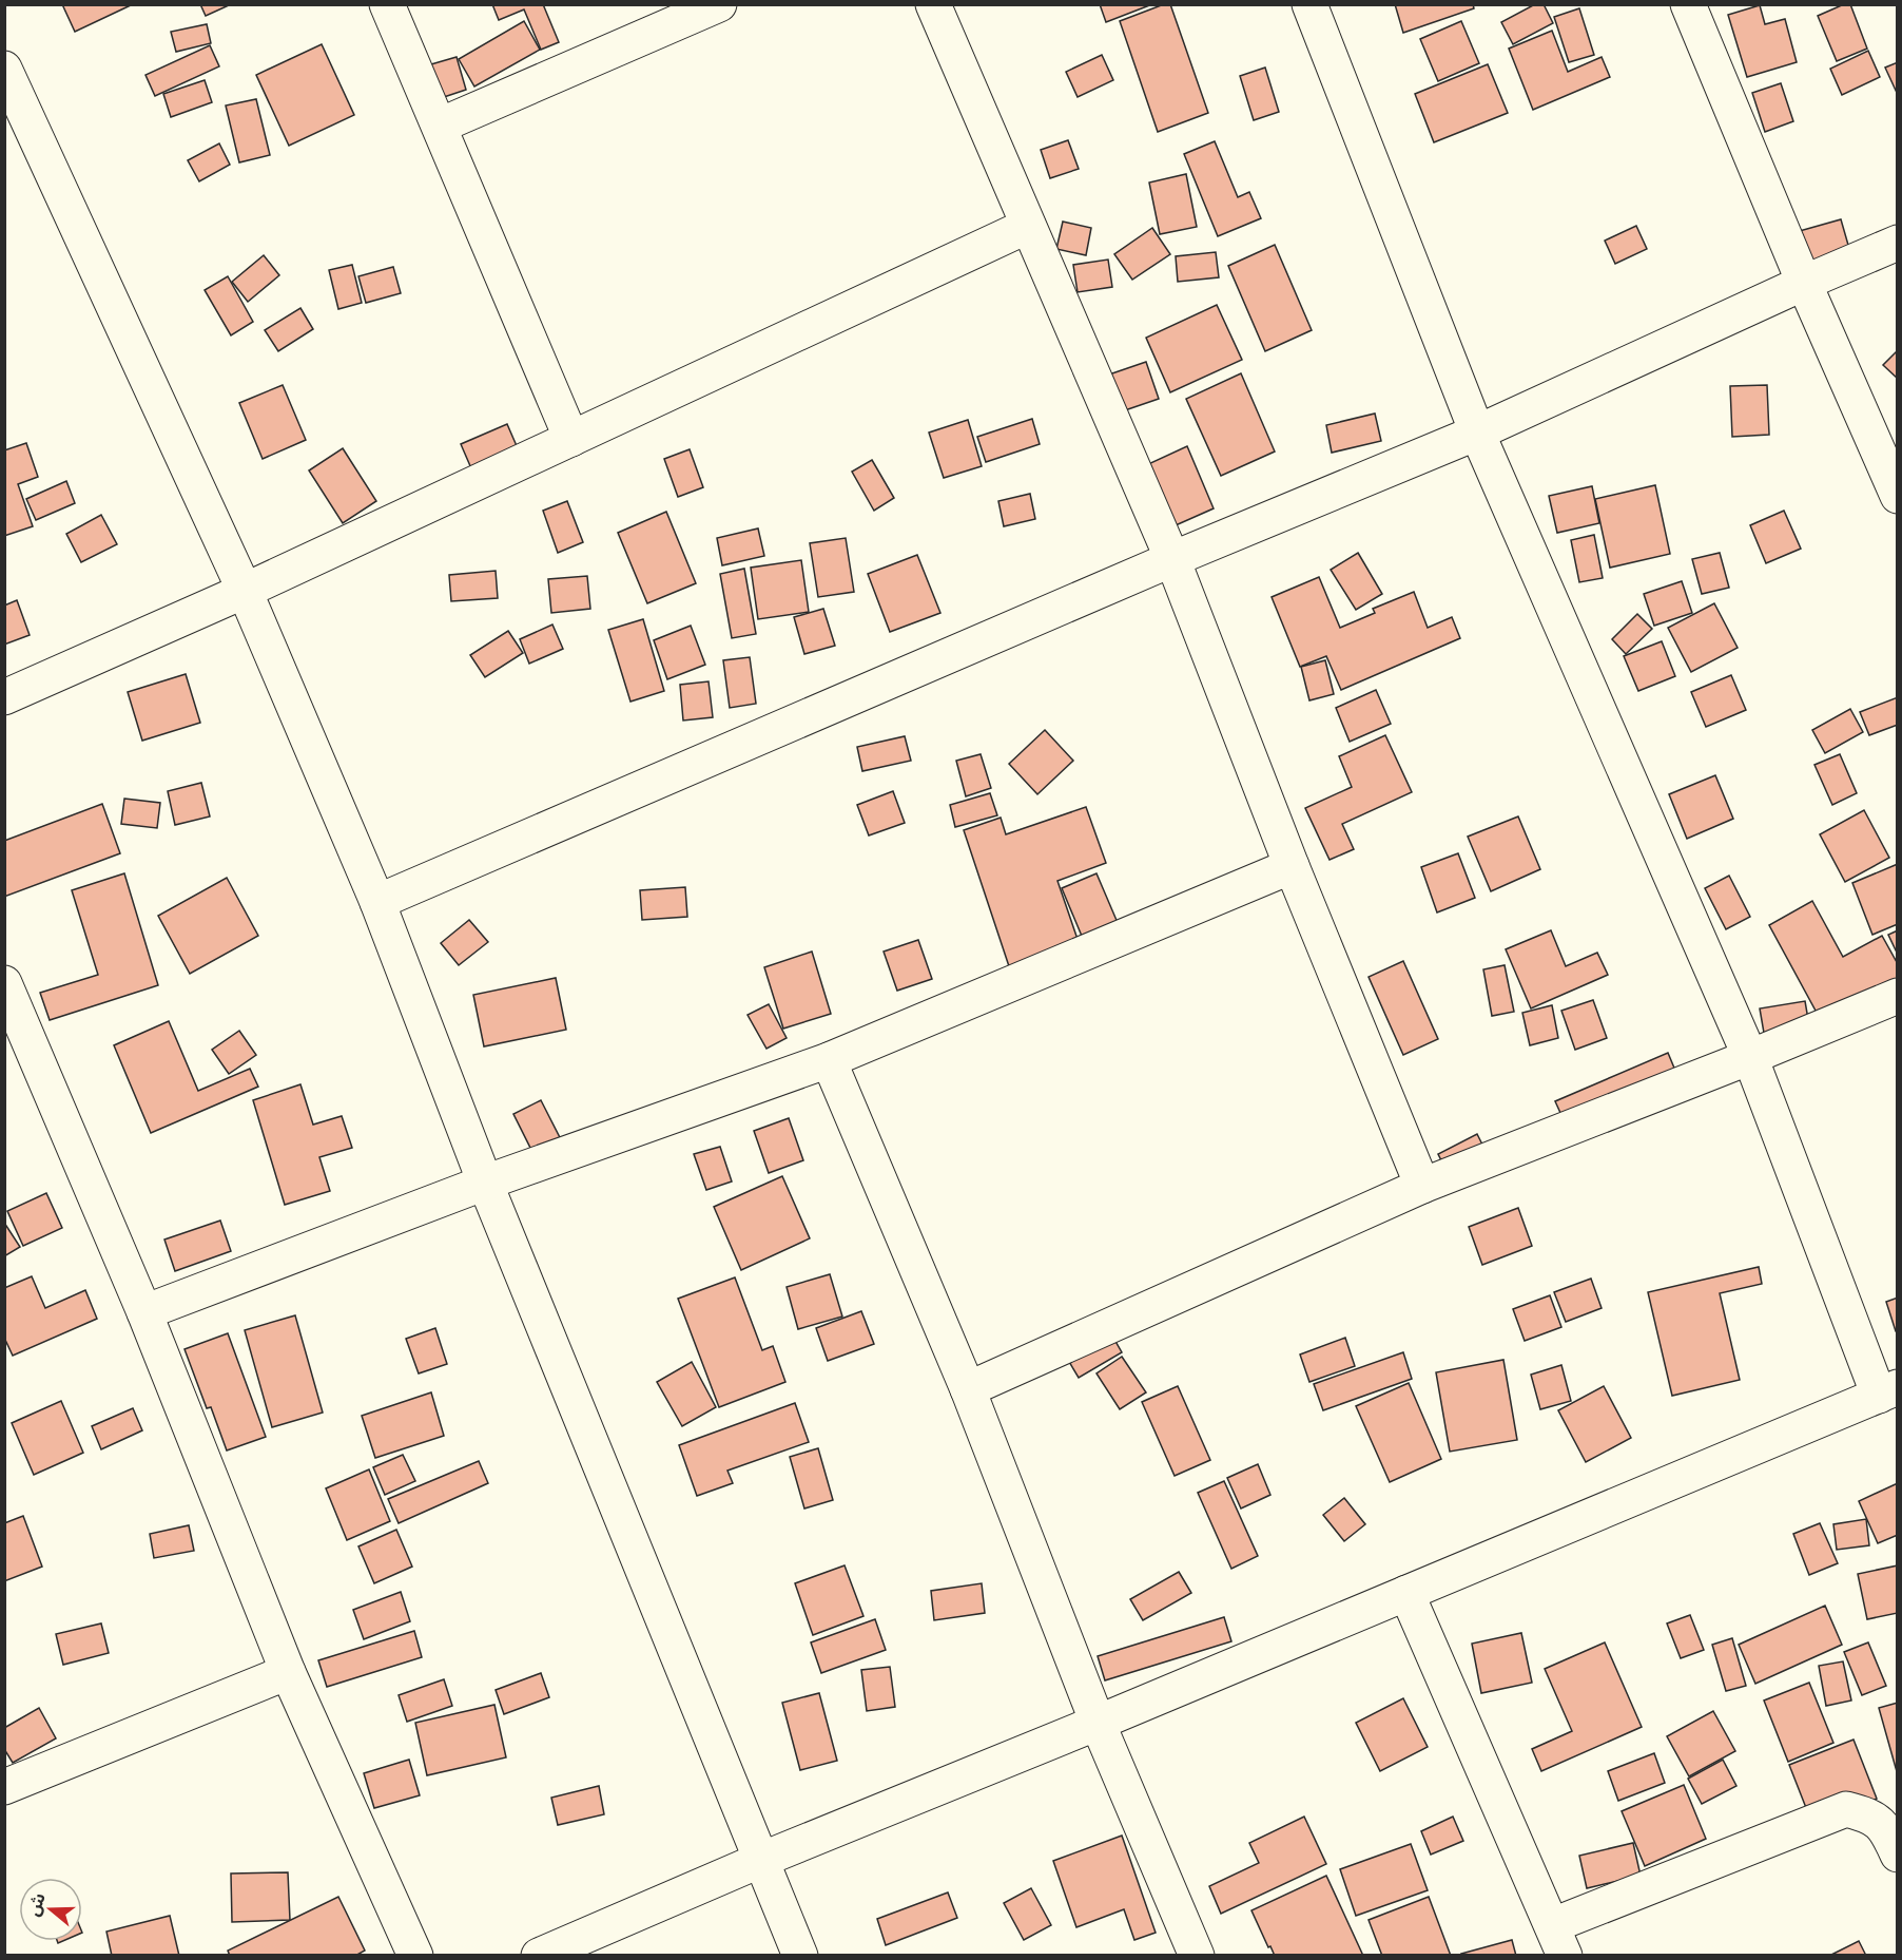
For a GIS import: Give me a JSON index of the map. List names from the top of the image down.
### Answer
{
  "north": "left"
}
